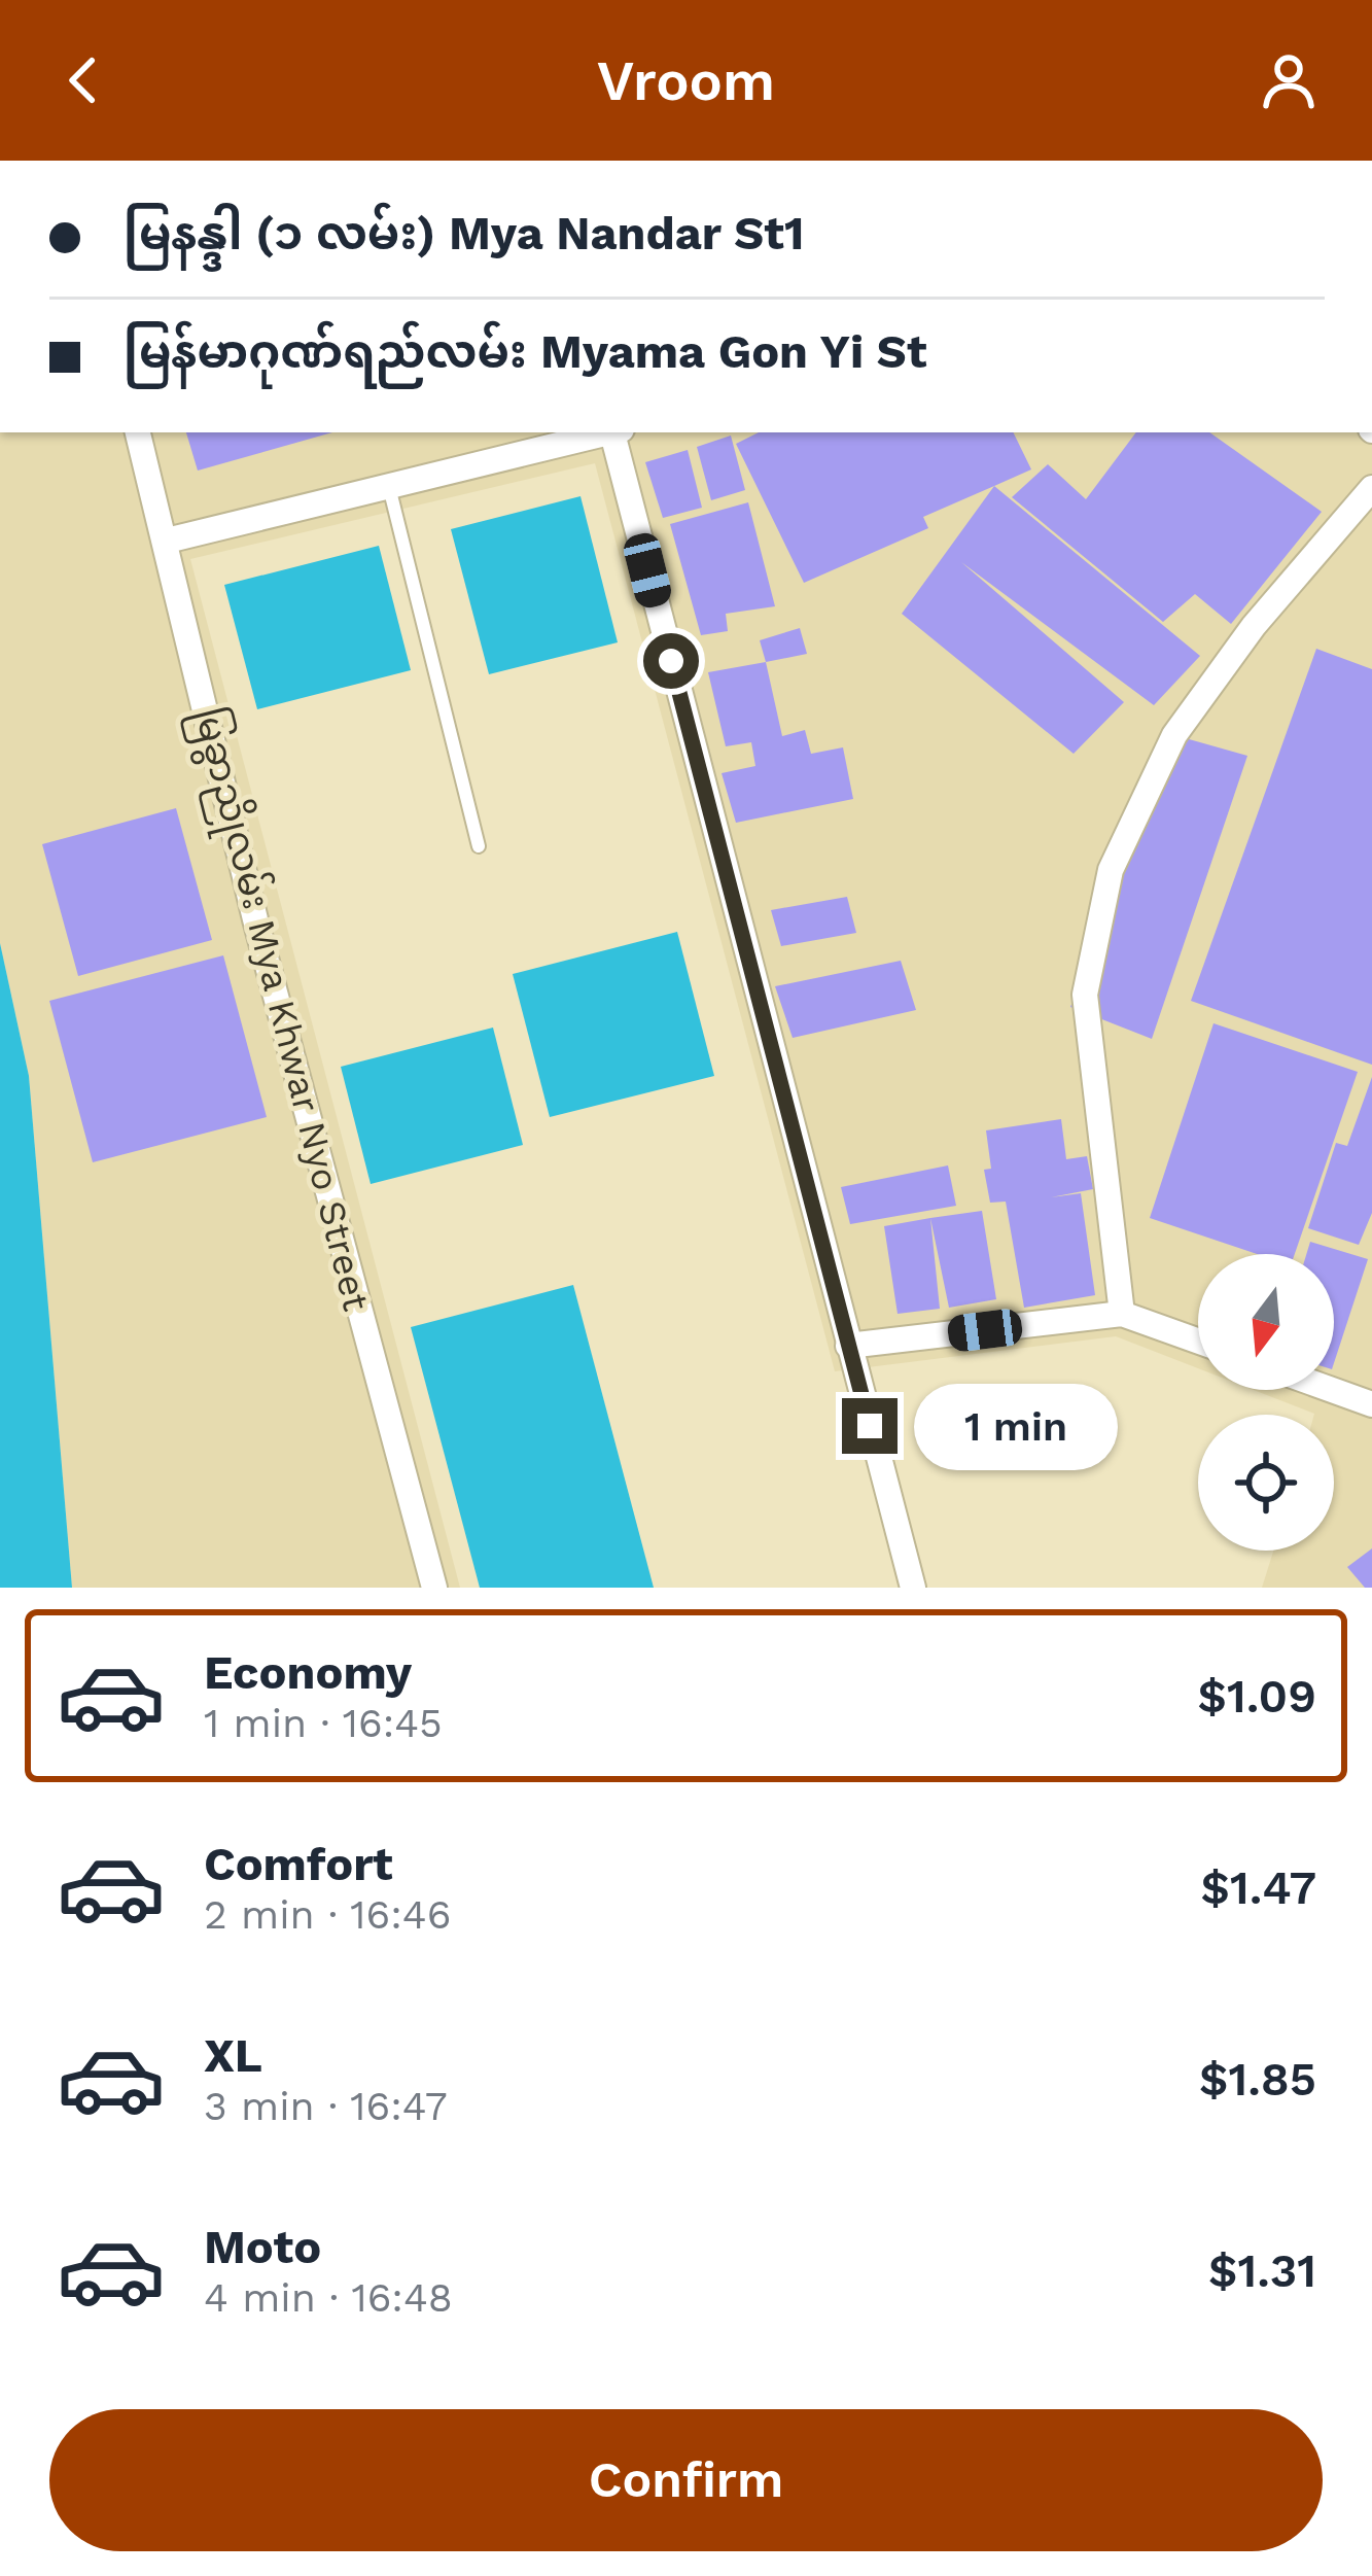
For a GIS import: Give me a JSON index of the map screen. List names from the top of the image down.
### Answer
{
  "streets": {
    "street": ["မြခွာညိုလမ်း Mya Khwar Nyo Street"]
  },
  "north": "bottom",
  "page": {
    "header": "Vroom",
    "banner": ["မြနန္ဒါ (၁ လမ်း) Mya Nandar St1", "မြန်မာဂုဏ်ရည်လမ်း Myama Gon Yi St"],
    "bubble": "1 min",
    "list": [
      {
        "name": "Economy",
        "note": "1 min · 16:45",
        "value": "$1.09"
      },
      {
        "name": "Comfort",
        "note": "2 min · 16:46",
        "value": "$1.47"
      },
      {
        "name": "XL",
        "note": "3 min · 16:47",
        "value": "$1.85"
      },
      {
        "name": "Moto",
        "note": "4 min · 16:48",
        "value": "$1.31"
      }
    ],
    "buttons": "Confirm"
  }
}
